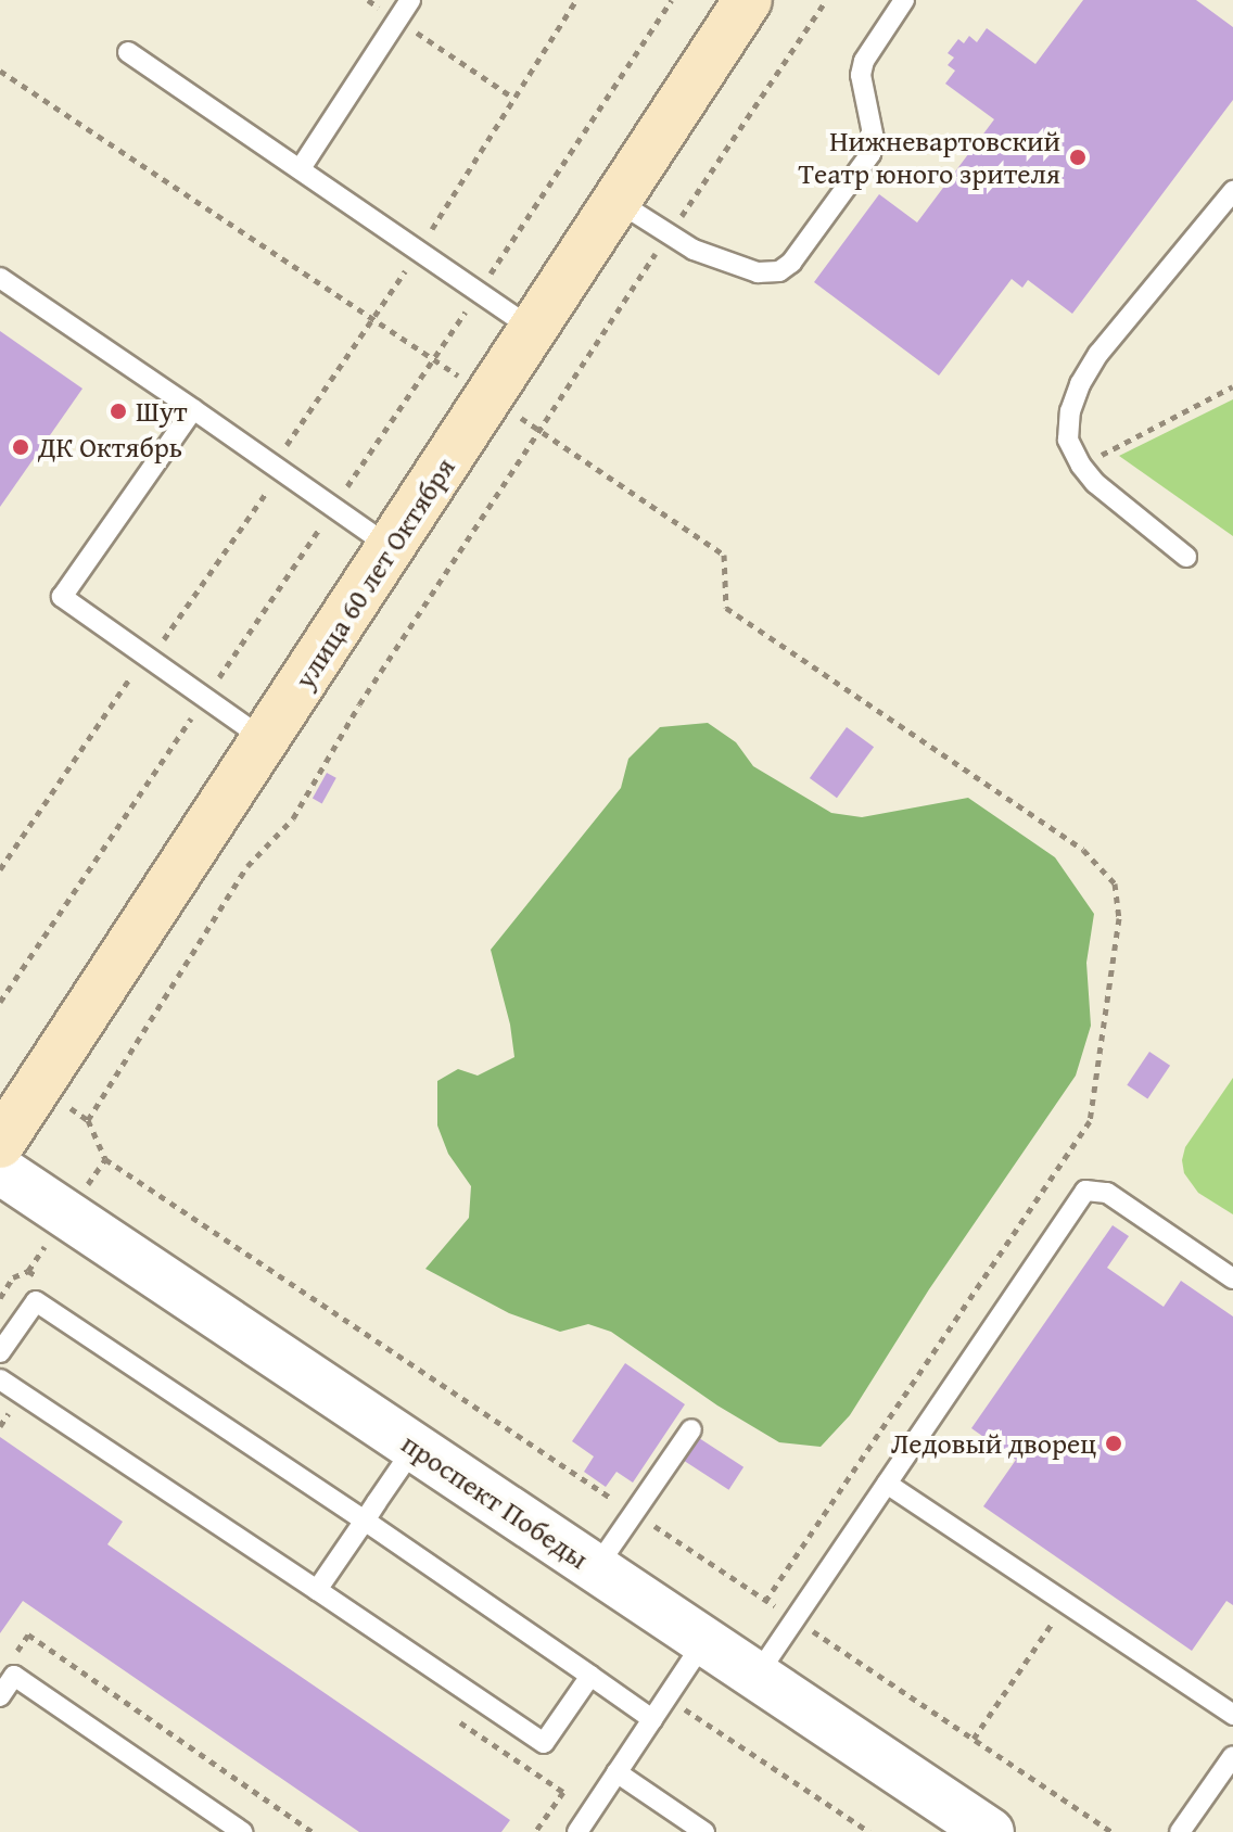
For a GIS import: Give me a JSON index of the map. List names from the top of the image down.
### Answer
{
  "streets": {
    "main road": ["улица 60 лет Октября"],
    "street": ["проспект Победы"]
  },
  "places": [
    "Нижневартовский Театр юного зрителя",
    "Шут",
    "ДК Октябрь",
    "Ледовый дворец"
  ]
}
